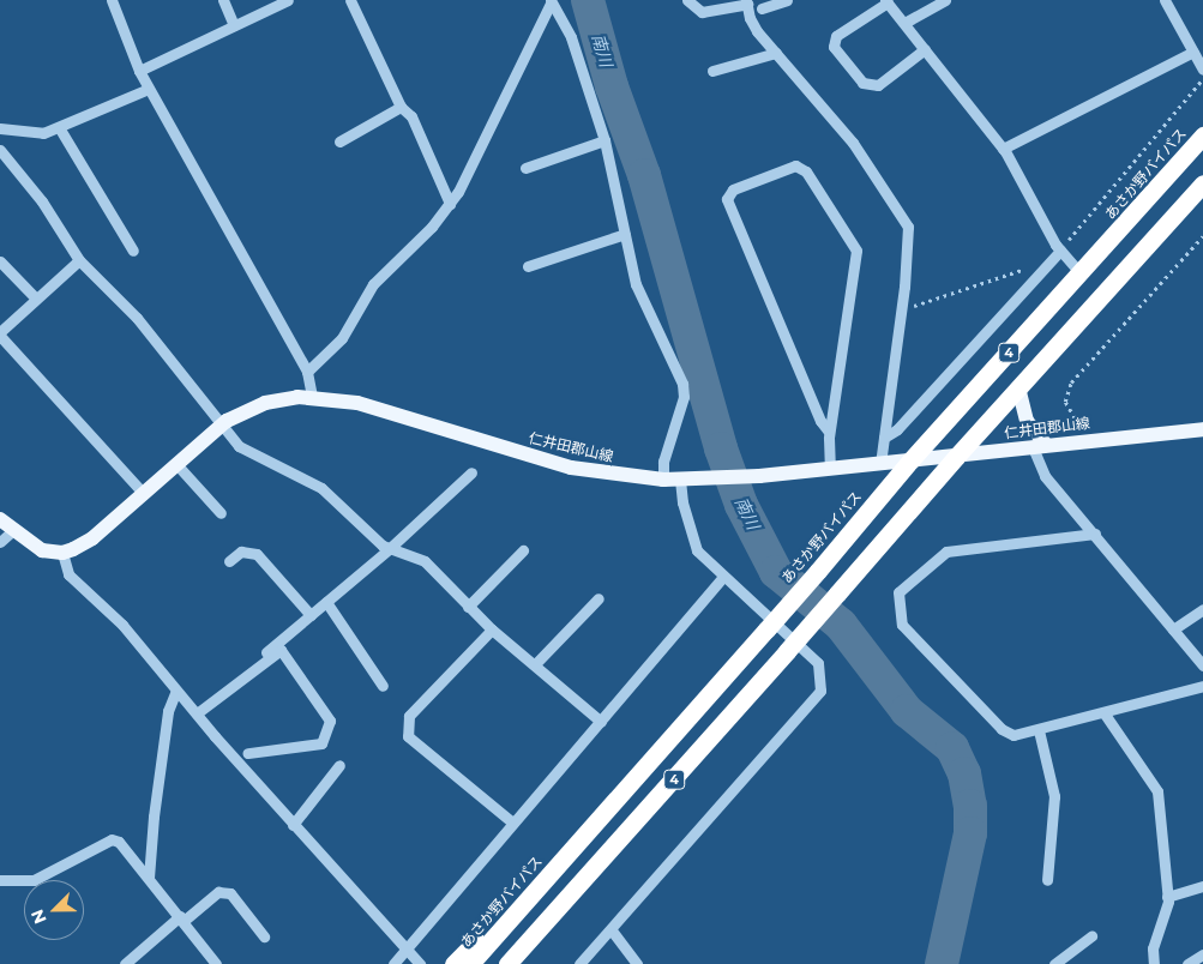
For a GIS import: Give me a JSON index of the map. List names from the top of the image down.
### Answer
{
  "streets": {
    "highway": ["あさか野バイパス", "4"],
    "main road": ["仁井田郡山線"]
  },
  "crossings": [
    ["あさか野バイパス", "4"],
    ["あさか野バイパス", "仁井田郡山線"],
    ["4", "仁井田郡山線"]
  ],
  "water": ["南川"],
  "north": "bottom left"
}
